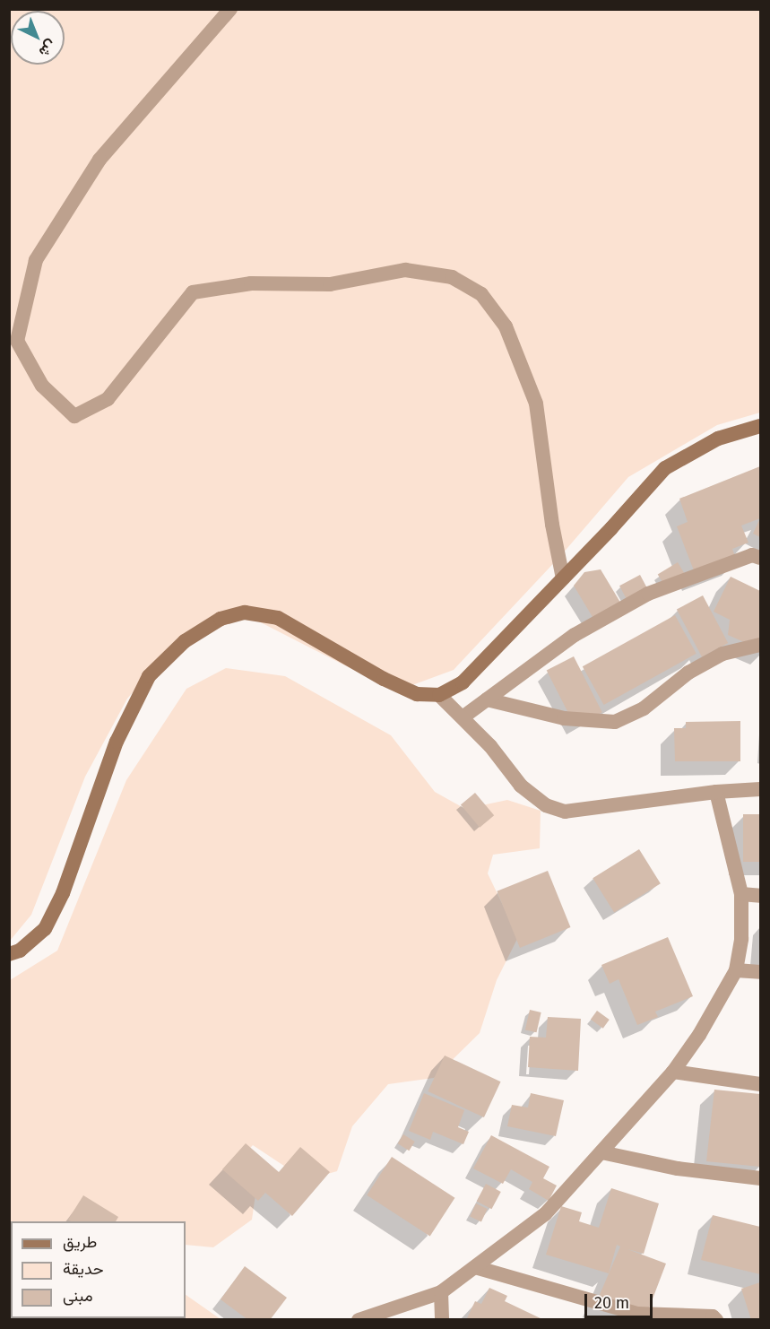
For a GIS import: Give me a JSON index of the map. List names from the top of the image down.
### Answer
{
  "legend": ["طريق", "حديقة", "مبنى"],
  "scale_bar": "20 m",
  "north": "bottom right"
}
